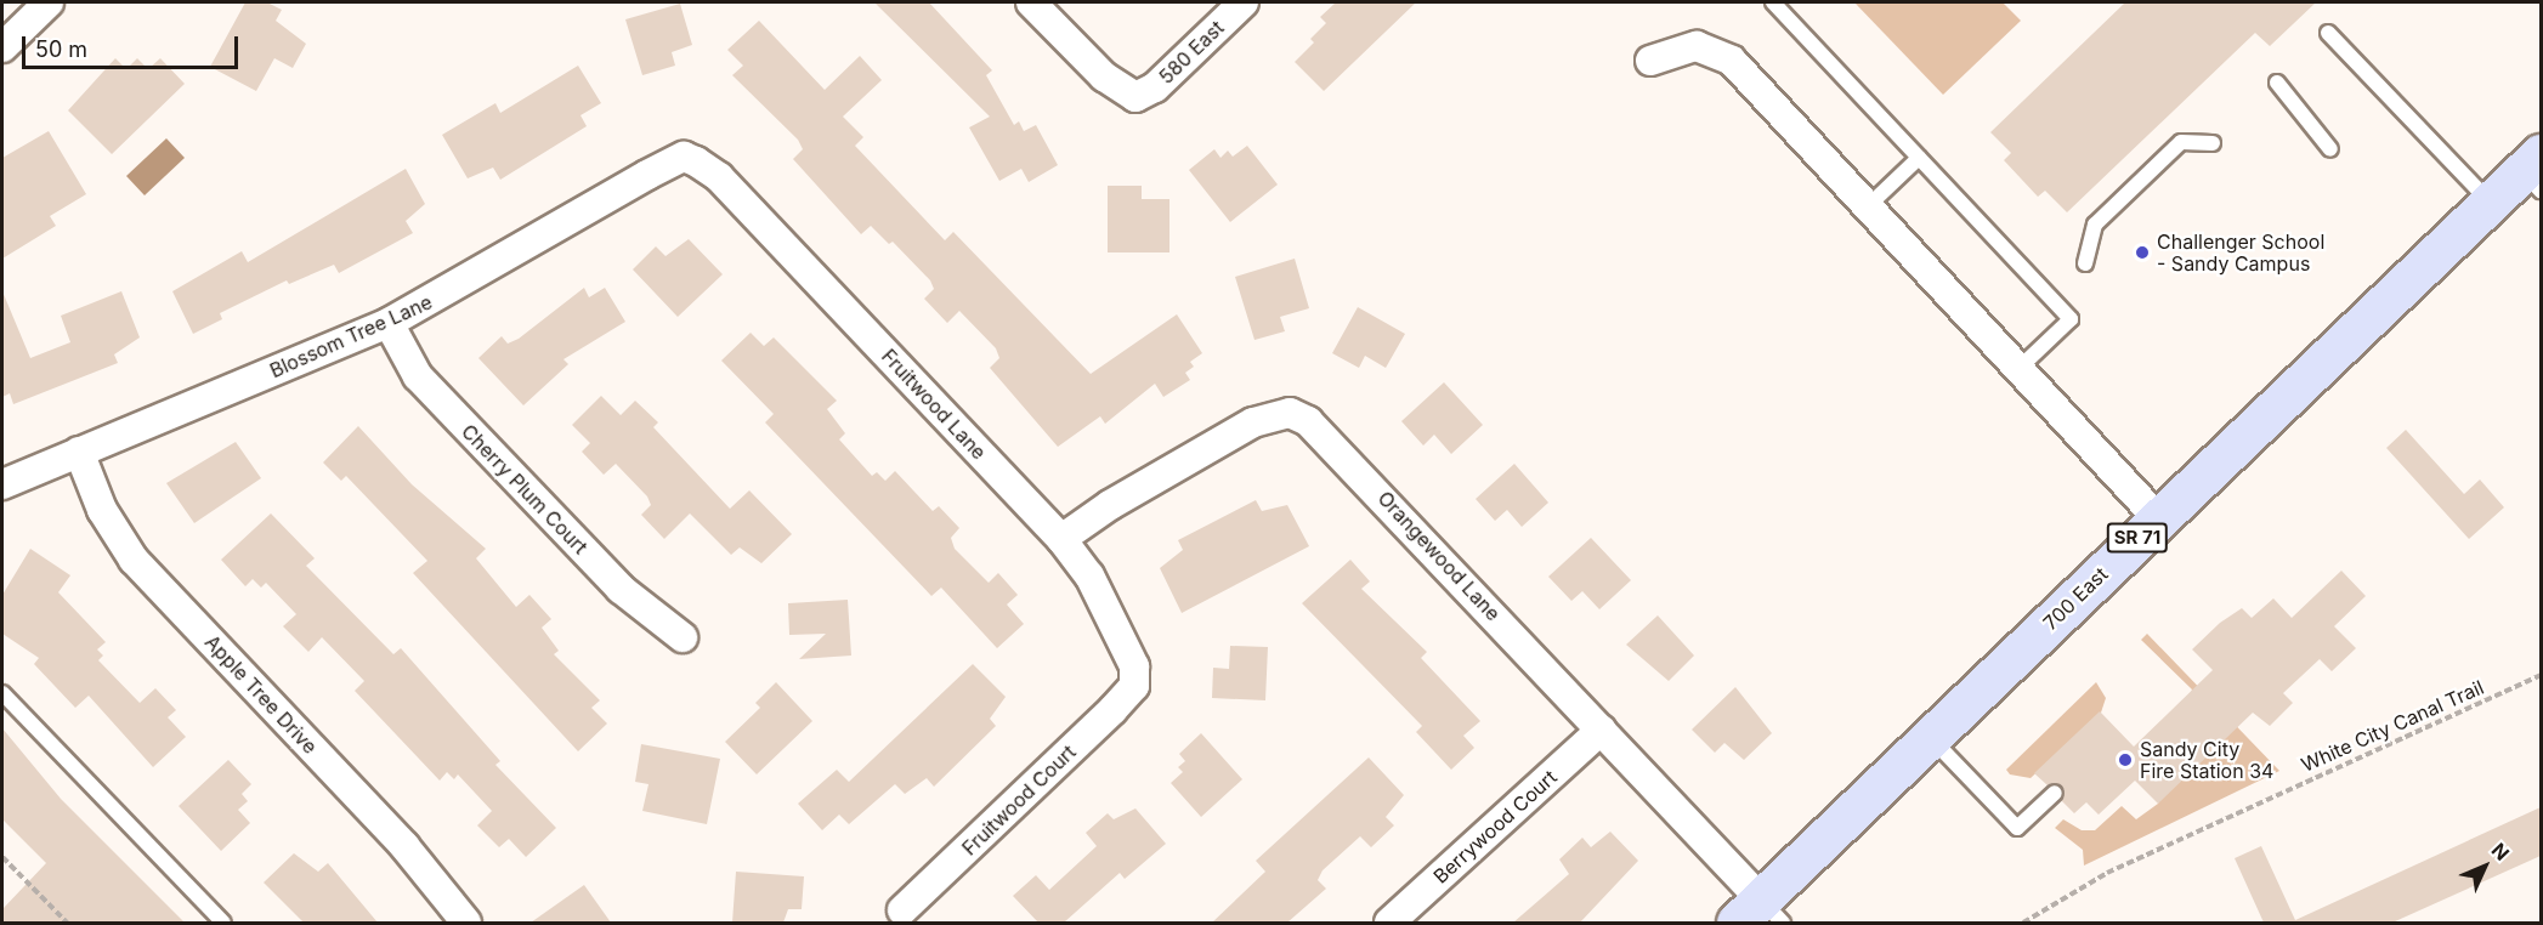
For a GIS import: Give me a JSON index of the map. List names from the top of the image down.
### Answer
{
  "streets": {
    "main road": ["SR 71", "700 East"],
    "street": [
      "580 East",
      "Blossom Tree Lane",
      "Fruitwood Lane",
      "Cherry Plum Court",
      "Orangewood Lane",
      "Apple Tree Drive",
      "Fruitwood Court",
      "Berrywood Court"
    ],
    "path": ["White City Canal Trail"]
  },
  "crossings": [
    ["Blossom Tree Lane", "Fruitwood Lane"],
    ["Blossom Tree Lane", "Cherry Plum Court"],
    ["Blossom Tree Lane", "Apple Tree Drive"],
    ["Fruitwood Lane", "Orangewood Lane"],
    ["Fruitwood Lane", "Fruitwood Court"],
    ["Orangewood Lane", "700 East"],
    ["Orangewood Lane", "Berrywood Court"]
  ],
  "places": ["Challenger School - Sandy Campus", "Sandy City Fire Station 34"],
  "scale_bar": "50 m",
  "north": "top right"
}
